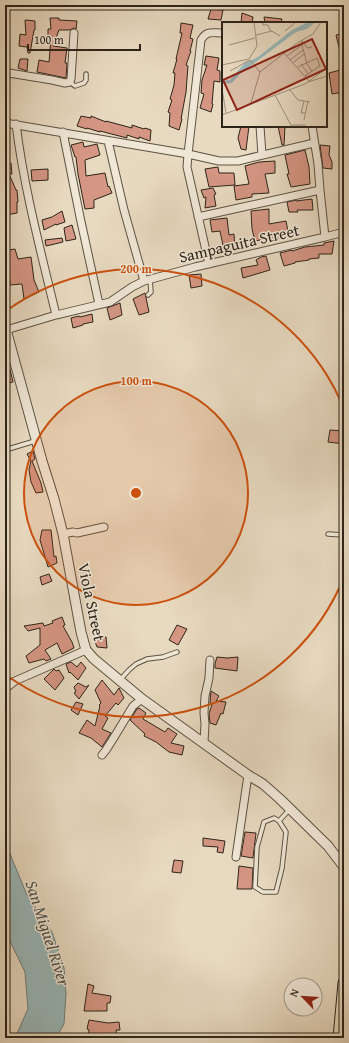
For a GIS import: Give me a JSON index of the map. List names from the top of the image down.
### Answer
{
  "streets": {
    "street": ["Sampaguita Street", "Viola Street"]
  },
  "crossings": [
    ["Sampaguita Street", "Viola Street"]
  ],
  "water": ["San Miguel River"],
  "scale_bar": "100 m",
  "north": "top left",
  "rings": ["200 m", "100 m"]
}
